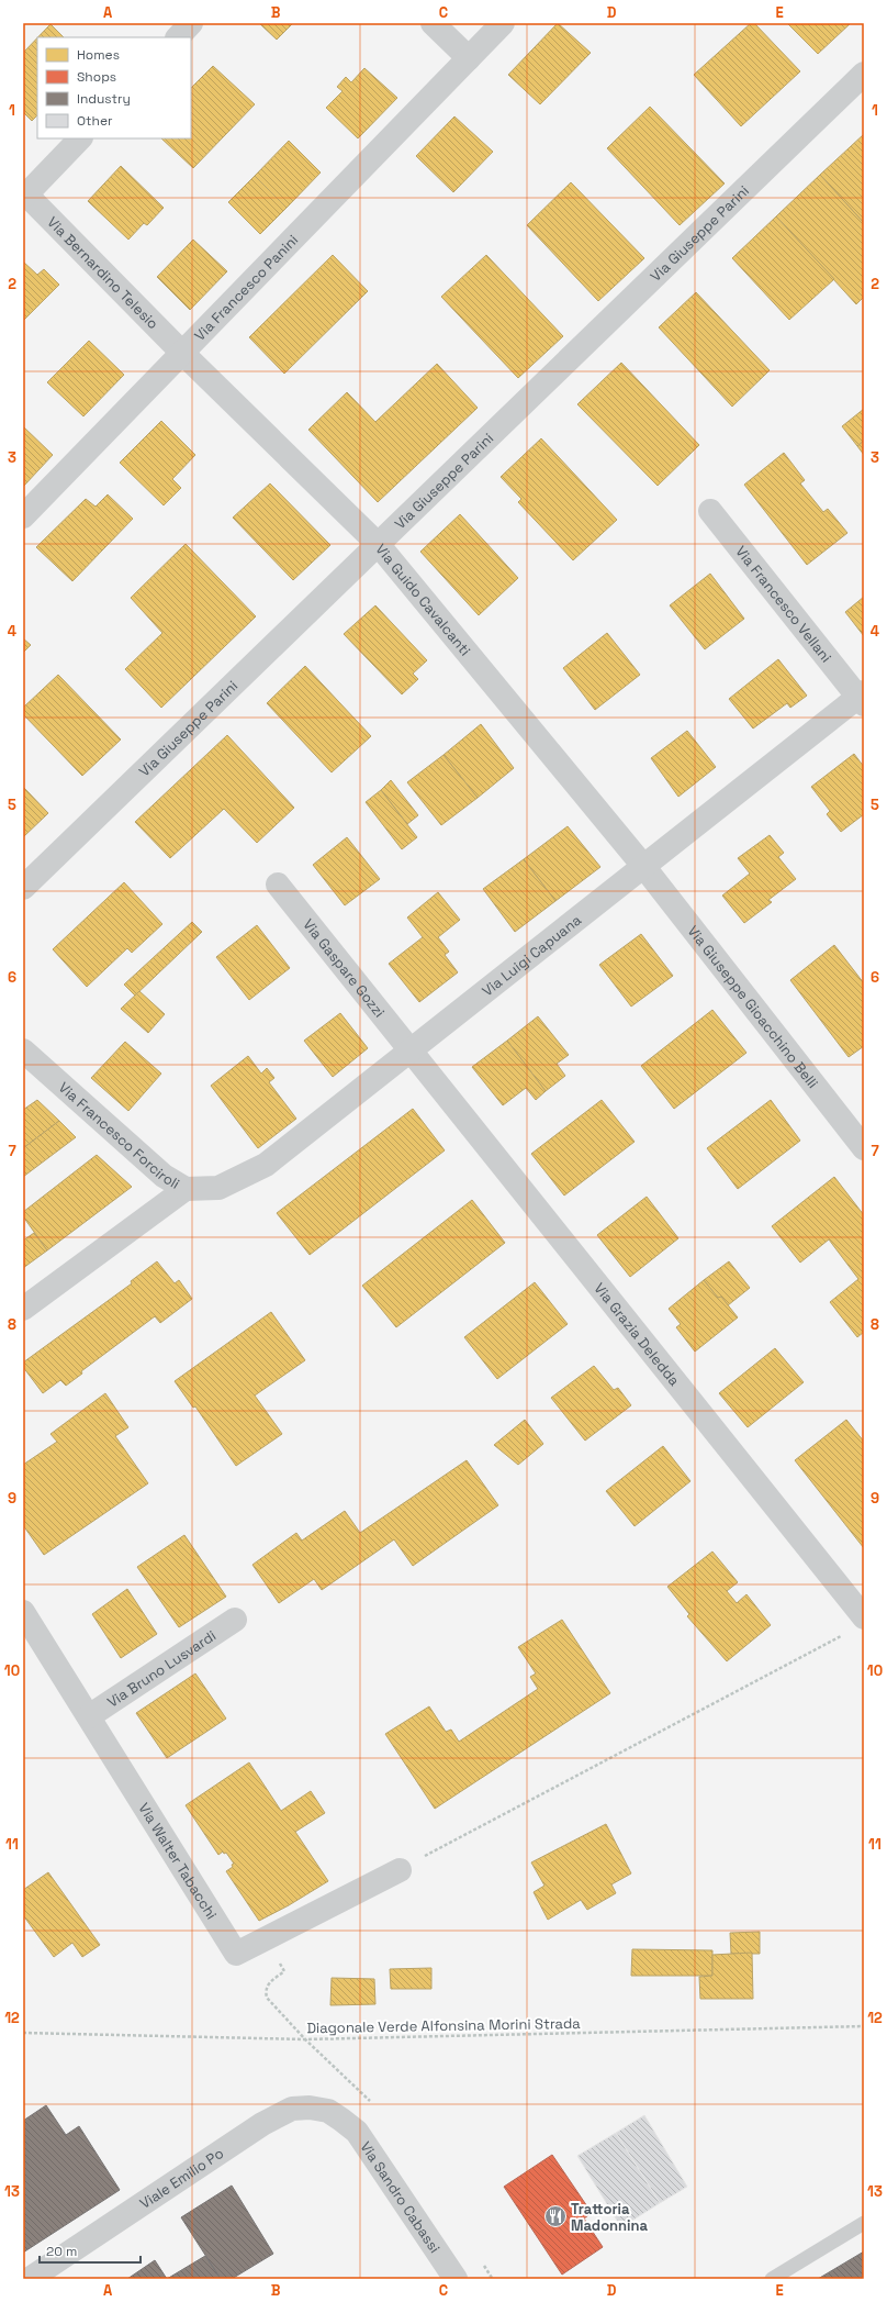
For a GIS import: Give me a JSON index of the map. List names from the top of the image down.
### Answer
{
  "streets": {
    "street": [
      "Via Giuseppe Parini",
      "Via Bernardino Telesio",
      "Via Francesco Panini",
      "Via Guido Cavalcanti",
      "Via Francesco Vellani",
      "Via Luigi Capuana",
      "Via Gaspare Gozzi",
      "Via Giuseppe Gioacchino Belli",
      "Via Francesco Forciroli",
      "Via Grazia Deledda",
      "Via Bruno Lusvardi",
      "Via Walter Tabacchi",
      "Viale Emilio Po",
      "Via Sandro Cabassi"
    ],
    "path": ["Diagonale Verde Alfonsina Morini Strada"]
  },
  "crossings": [
    ["Via Giuseppe Parini", "Via Guido Cavalcanti"],
    ["Via Bernardino Telesio", "Via Francesco Panini"],
    ["Via Bernardino Telesio", "Via Guido Cavalcanti"],
    ["Via Francesco Panini", "Via Guido Cavalcanti"],
    ["Via Guido Cavalcanti", "Via Luigi Capuana"],
    ["Via Guido Cavalcanti", "Via Giuseppe Gioacchino Belli"],
    ["Via Francesco Vellani", "Via Luigi Capuana"],
    ["Via Luigi Capuana", "Via Gaspare Gozzi"],
    ["Via Luigi Capuana", "Via Giuseppe Gioacchino Belli"],
    ["Via Luigi Capuana", "Via Francesco Forciroli"],
    ["Via Luigi Capuana", "Via Grazia Deledda"],
    ["Via Gaspare Gozzi", "Via Grazia Deledda"],
    ["Via Bruno Lusvardi", "Via Walter Tabacchi"],
    ["Viale Emilio Po", "Via Sandro Cabassi"]
  ],
  "places": {
    "restaurant": ["Trattoria Madonnina"]
  },
  "legend": [
    "Homes",
    "Shops",
    "Industry",
    "Other"
  ],
  "scale_bar": "20 m",
  "grid": {
    "columns": [
      "A",
      "B",
      "C",
      "D",
      "E"
    ],
    "rows": [
      "1",
      "2",
      "3",
      "4",
      "5",
      "6",
      "7",
      "8",
      "9",
      "10",
      "11",
      "12",
      "13"
    ]
  }
}
